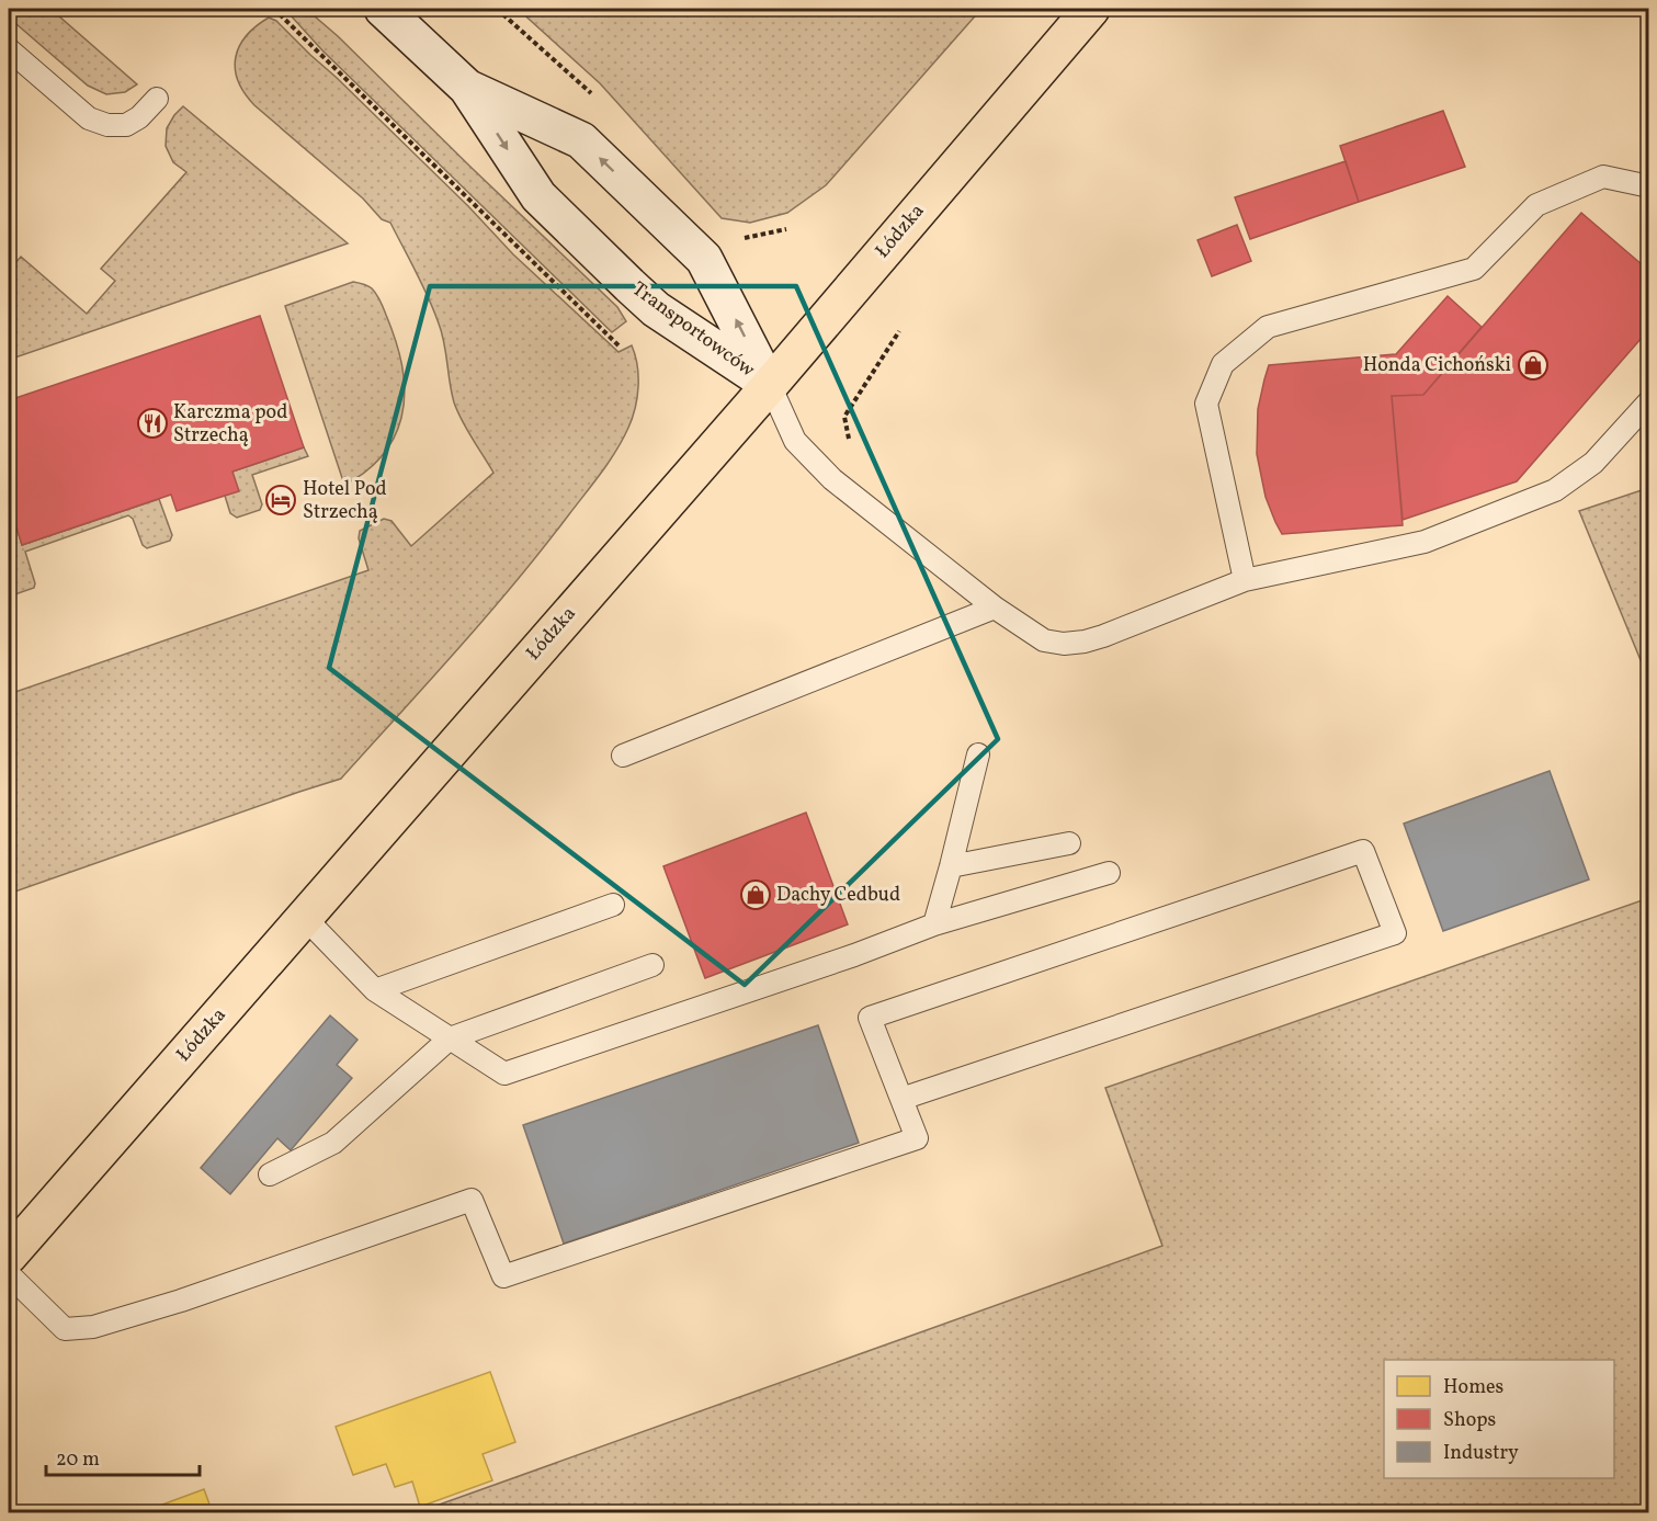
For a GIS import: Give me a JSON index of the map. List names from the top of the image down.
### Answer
{
  "streets": {
    "main road": ["Łódzka"],
    "street": ["Transportowców"]
  },
  "crossings": [
    ["Łódzka", "Transportowców"]
  ],
  "places": {
    "shop": ["Honda Cichoński", "Dachy Cedbud"],
    "restaurant": ["Karczma pod Strzechą"],
    "hotel": ["Hotel Pod Strzechą"]
  },
  "legend": ["Homes", "Shops", "Industry"],
  "scale_bar": "20 m"
}
